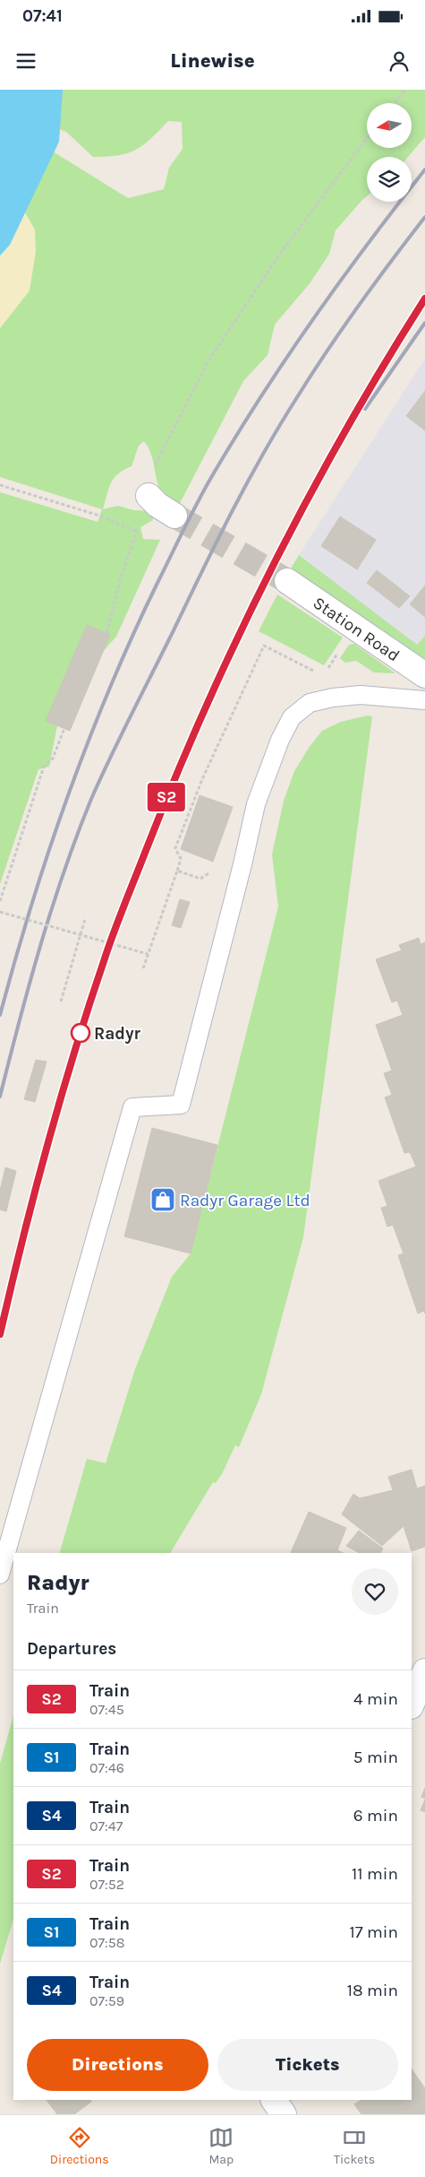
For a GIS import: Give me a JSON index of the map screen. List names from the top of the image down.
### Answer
{
  "streets": {
    "street": ["Station Road"]
  },
  "places": {
    "other": ["Radyr"],
    "shop": ["Radyr Garage Ltd"]
  },
  "north": "left",
  "page": {
    "status": "07:41",
    "header": "Linewise",
    "on_map": "S2",
    "heading": [
      ["Radyr", "Train"],
      "Departures"
    ],
    "list": [
      {
        "mark": "S2",
        "name": "Train",
        "note": "07:45",
        "value": "4 min"
      },
      {
        "mark": "S1",
        "name": "Train",
        "note": "07:46",
        "value": "5 min"
      },
      {
        "mark": "S4",
        "name": "Train",
        "note": "07:47",
        "value": "6 min"
      },
      {
        "mark": "S2",
        "name": "Train",
        "note": "07:52",
        "value": "11 min"
      },
      {
        "mark": "S1",
        "name": "Train",
        "note": "07:58",
        "value": "17 min"
      },
      {
        "mark": "S4",
        "name": "Train",
        "note": "07:59",
        "value": "18 min"
      }
    ],
    "buttons": ["Directions", "Tickets"],
    "tabs": ["Directions", "Map", "Tickets"]
  }
}
